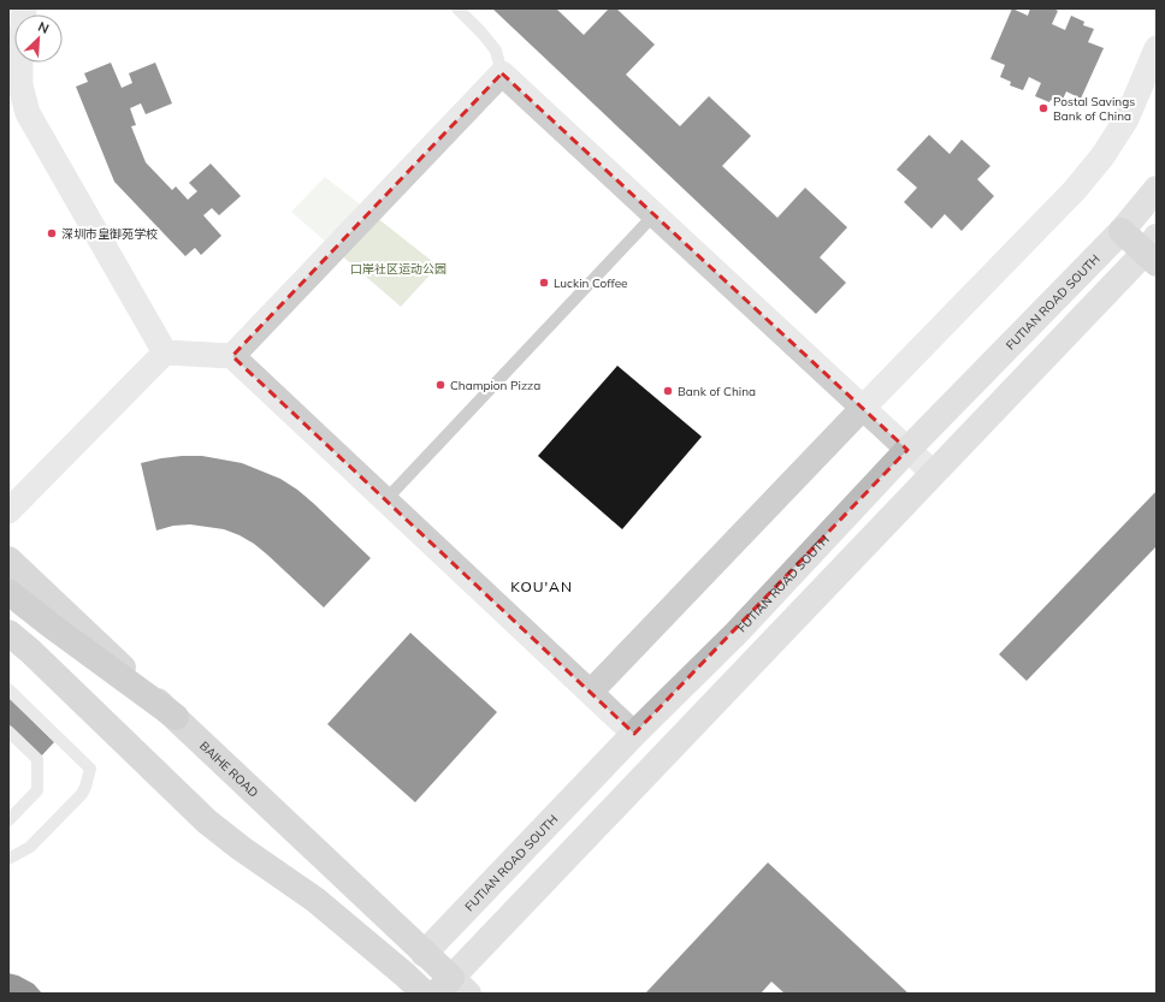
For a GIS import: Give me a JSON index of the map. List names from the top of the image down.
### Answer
{
  "streets": {
    "main road": ["FUTIAN ROAD SOUTH", "BAIHE ROAD"]
  },
  "crossings": [
    ["FUTIAN ROAD SOUTH", "BAIHE ROAD"]
  ],
  "districts": ["KOU'AN"],
  "parks": ["口岸社区运动公园"],
  "places": [
    "Postal Savings Bank of China",
    "深圳市皇御苑学校",
    "Luckin Coffee",
    "Champion Pizza",
    "Bank of China"
  ],
  "north": "top right"
}
